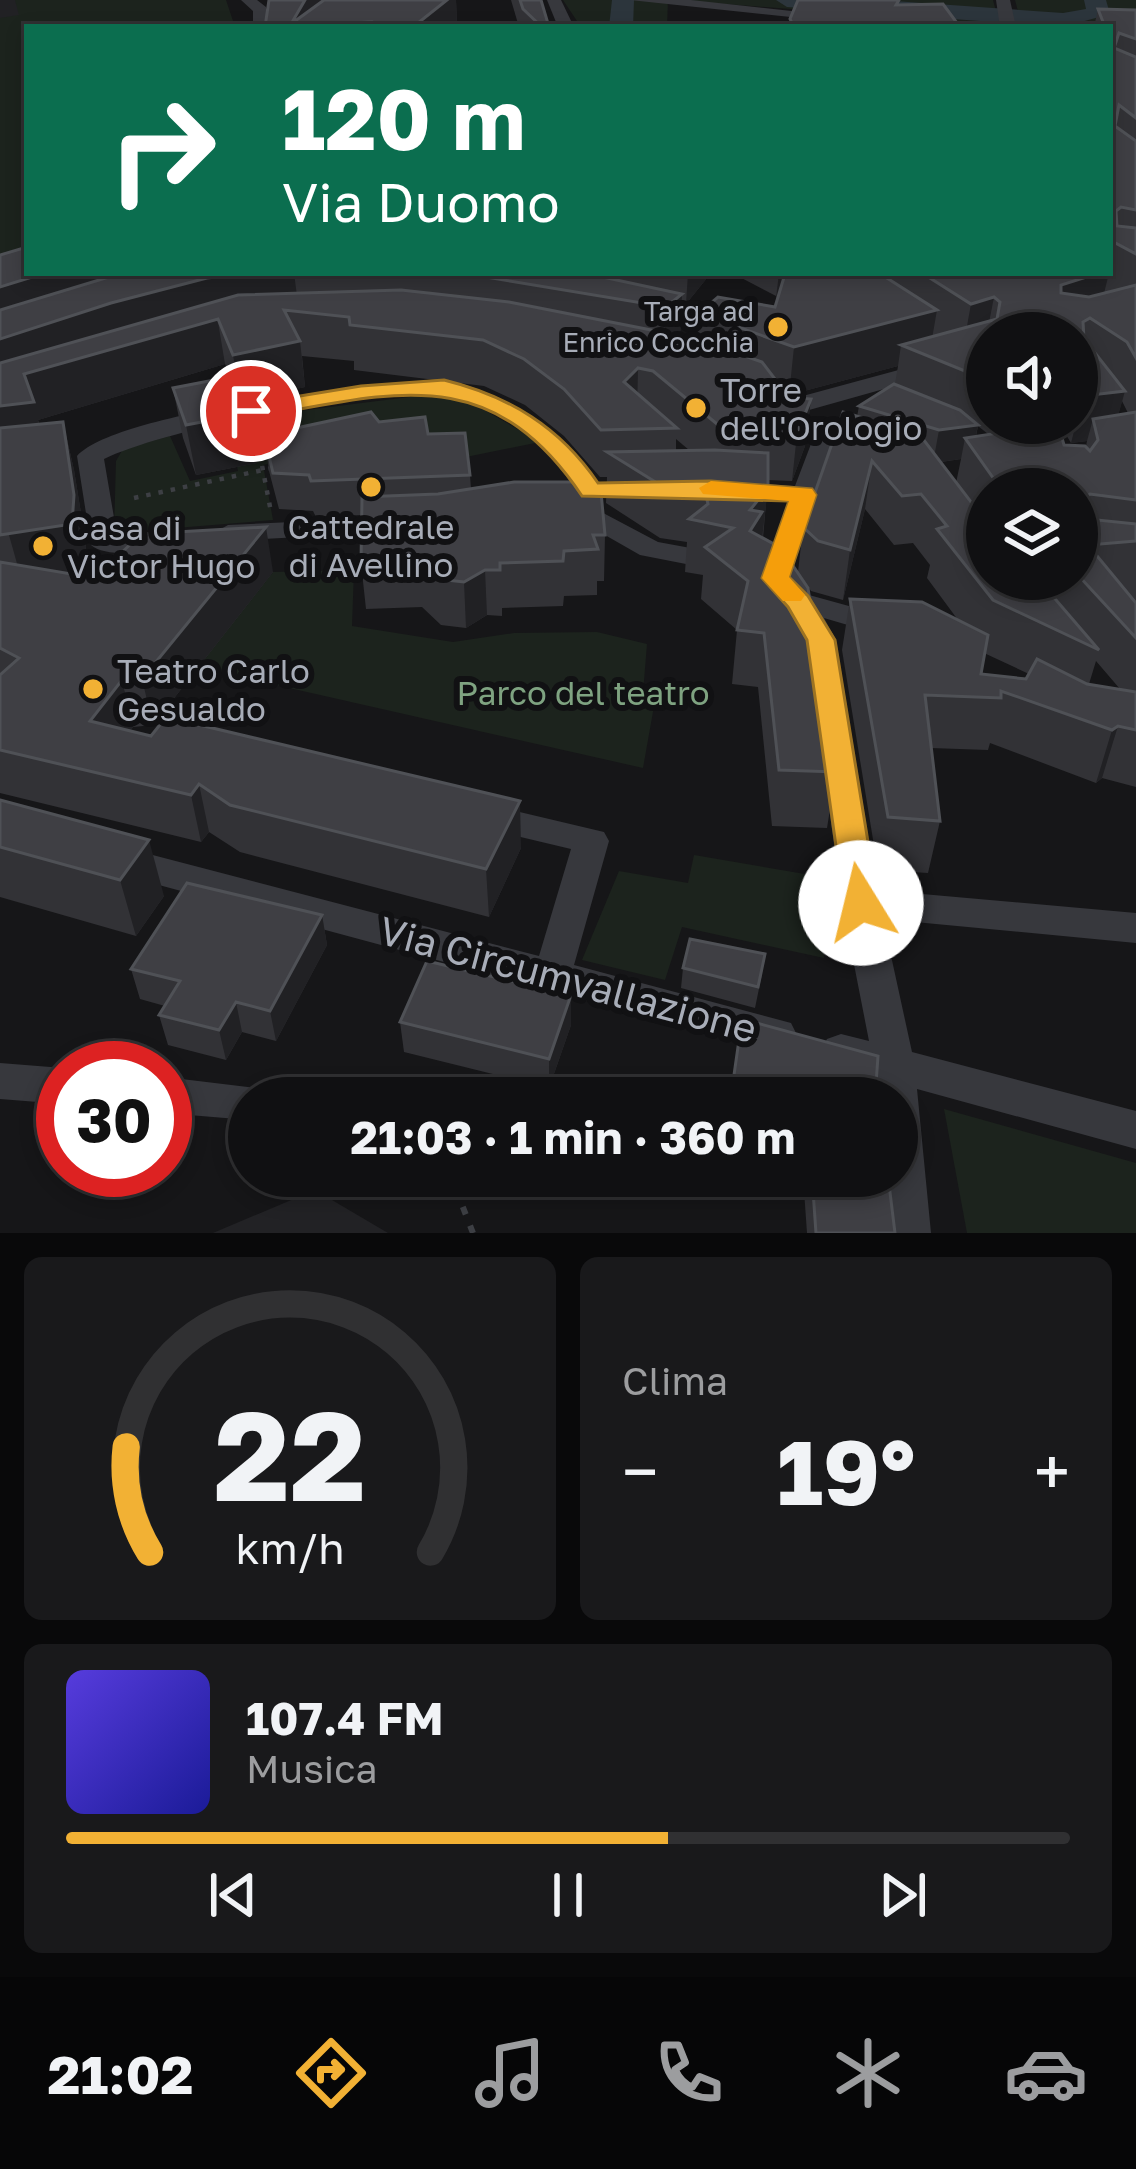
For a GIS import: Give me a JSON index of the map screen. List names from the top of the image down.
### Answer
{
  "streets": {
    "street": ["Via Circumvallazione"]
  },
  "parks": ["Parco del teatro"],
  "places": [
    "Targa ad Enrico Cocchia",
    "Torre dell'Orologio",
    "Cattedrale di Avellino",
    "Casa di Victor Hugo",
    "Teatro Carlo Gesualdo"
  ],
  "page": {
    "turn": ["120 m", "Via Duomo"],
    "limit": "30",
    "trip": "21:03 · 1 min · 360 m",
    "tile": "Clima",
    "heat": ["−", "19°", "+"],
    "song": ["107.4 FM", "Musica"],
    "tabs": "21:02",
    "gauge": ["22", "km/h"]
  }
}
